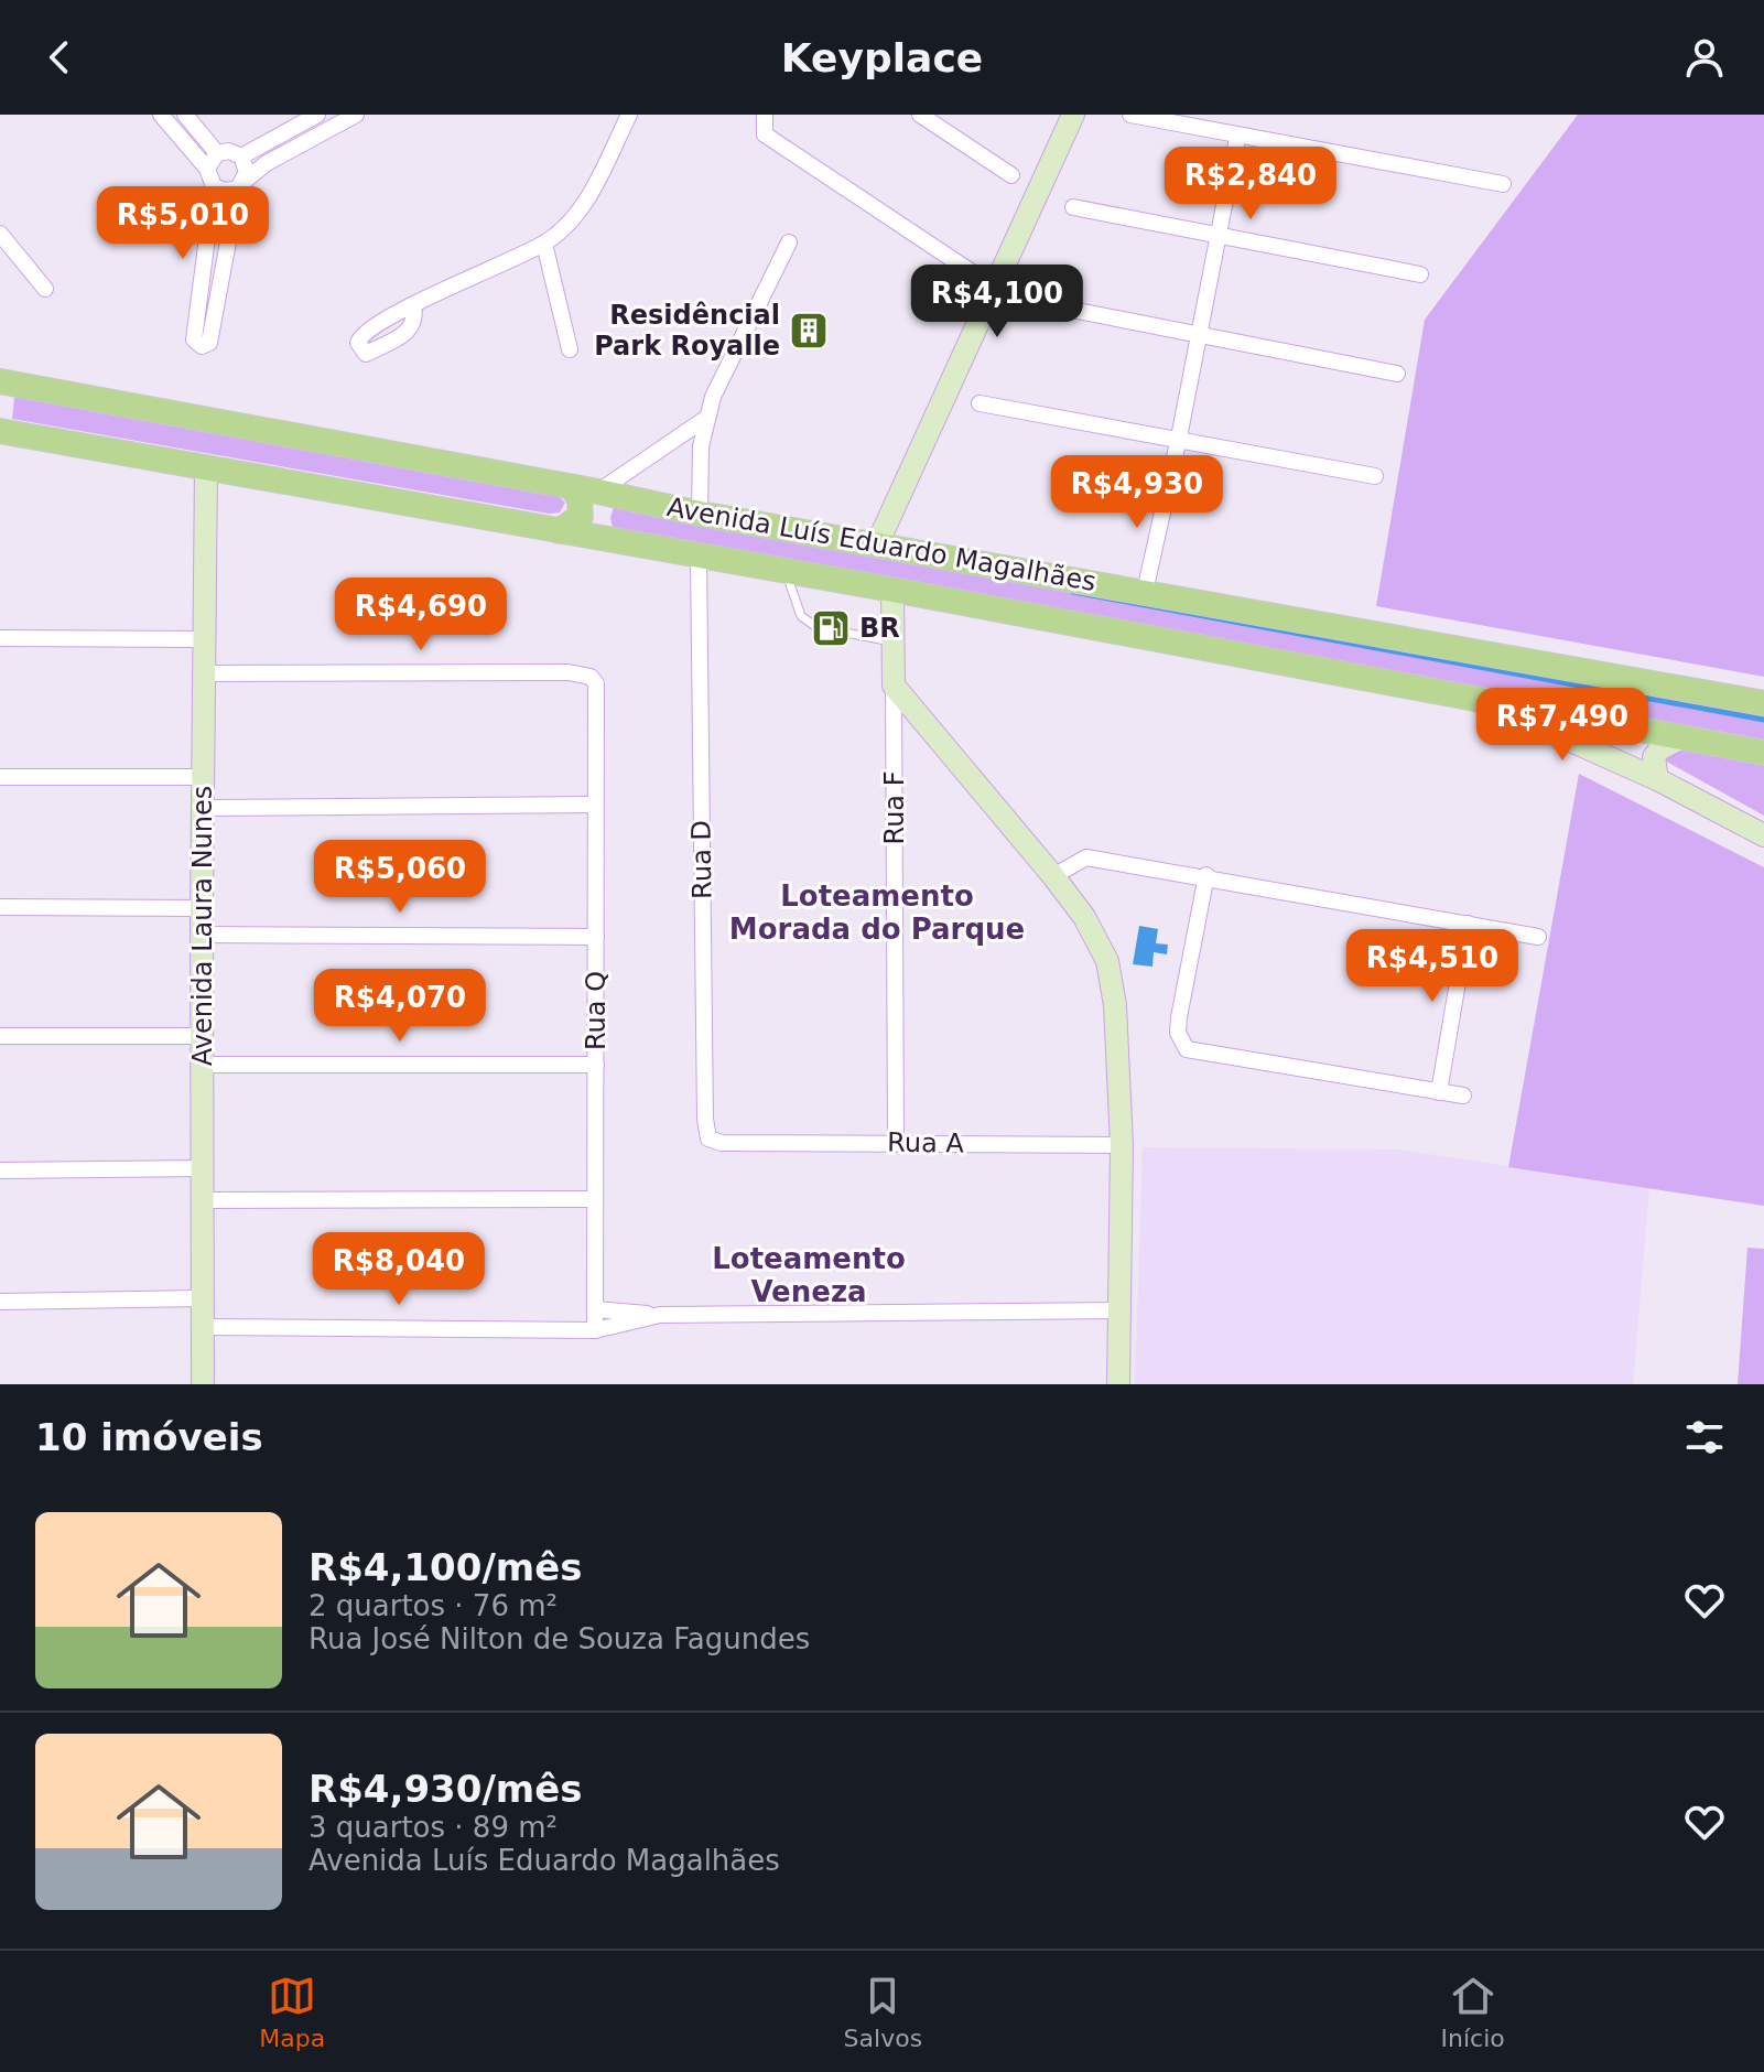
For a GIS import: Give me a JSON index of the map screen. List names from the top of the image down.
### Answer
{
  "streets": {
    "main road": ["Avenida Luís Eduardo Magalhães"],
    "street": [
      "Rua F",
      "Rua D",
      "Avenida Laura Nunes",
      "Rua Q",
      "Rua A"
    ]
  },
  "crossings": [
    ["Avenida Luís Eduardo Magalhães", "Rua D"],
    ["Avenida Luís Eduardo Magalhães", "Avenida Laura Nunes"],
    ["Rua F", "Rua A"],
    ["Rua D", "Rua A"],
    ["Avenida Laura Nunes", "Rua Q"]
  ],
  "districts": ["Loteamento Morada do Parque", "Loteamento Veneza"],
  "places": {
    "building": ["Residêncial Park Royalle"],
    "fuel station": ["BR"]
  },
  "page": {
    "header": "Keyplace",
    "price": [
      "R$2,840",
      "R$5,010",
      "R$4,100",
      "R$4,930",
      "R$4,690",
      "R$7,490",
      "R$5,060",
      "R$4,510",
      "R$4,070",
      "R$8,040"
    ],
    "heading": "10 imóveis",
    "list": [
      {
        "name": "R$4,100/mês",
        "note": "2 quartos · 76 m² · Rua José Nilton de Souza Fagundes"
      },
      {
        "name": "R$4,930/mês",
        "note": "3 quartos · 89 m² · Avenida Luís Eduardo Magalhães"
      }
    ],
    "tabs": ["Mapa", "Salvos", "Início"]
  }
}
